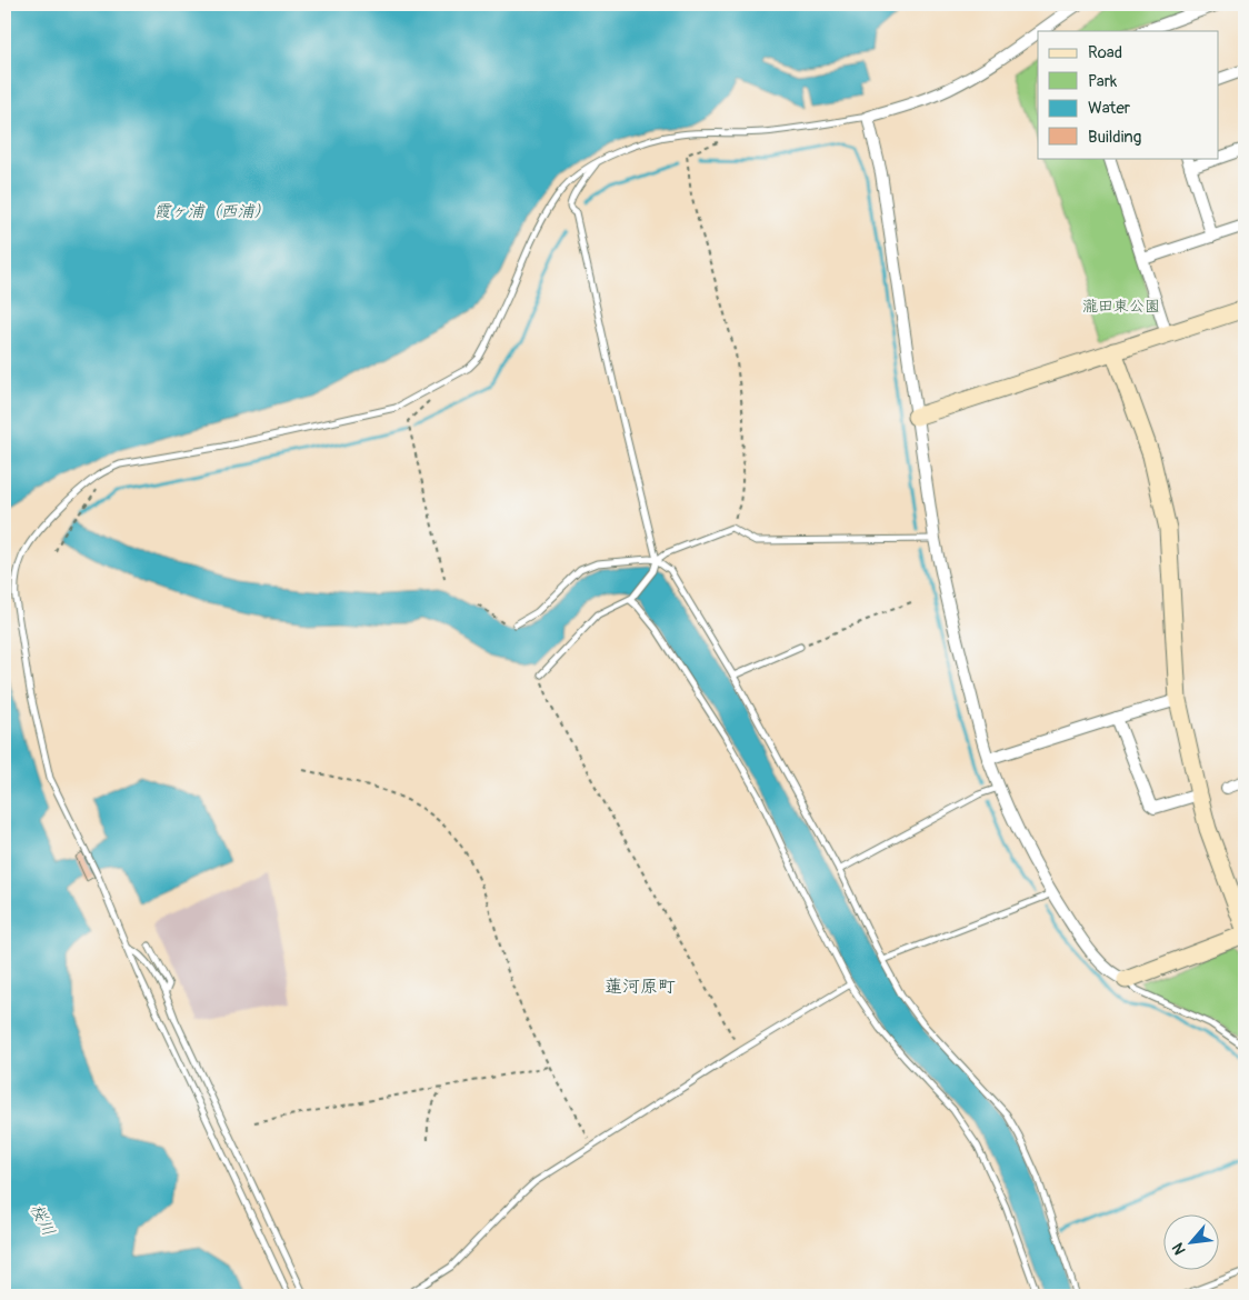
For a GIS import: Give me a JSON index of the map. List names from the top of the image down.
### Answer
{
  "districts": ["蓮河原町"],
  "water": ["霞ヶ浦（西浦）", "桜川"],
  "parks": ["瀧田東公園"],
  "legend": [
    "Road",
    "Park",
    "Water",
    "Building"
  ],
  "north": "bottom left"
}
